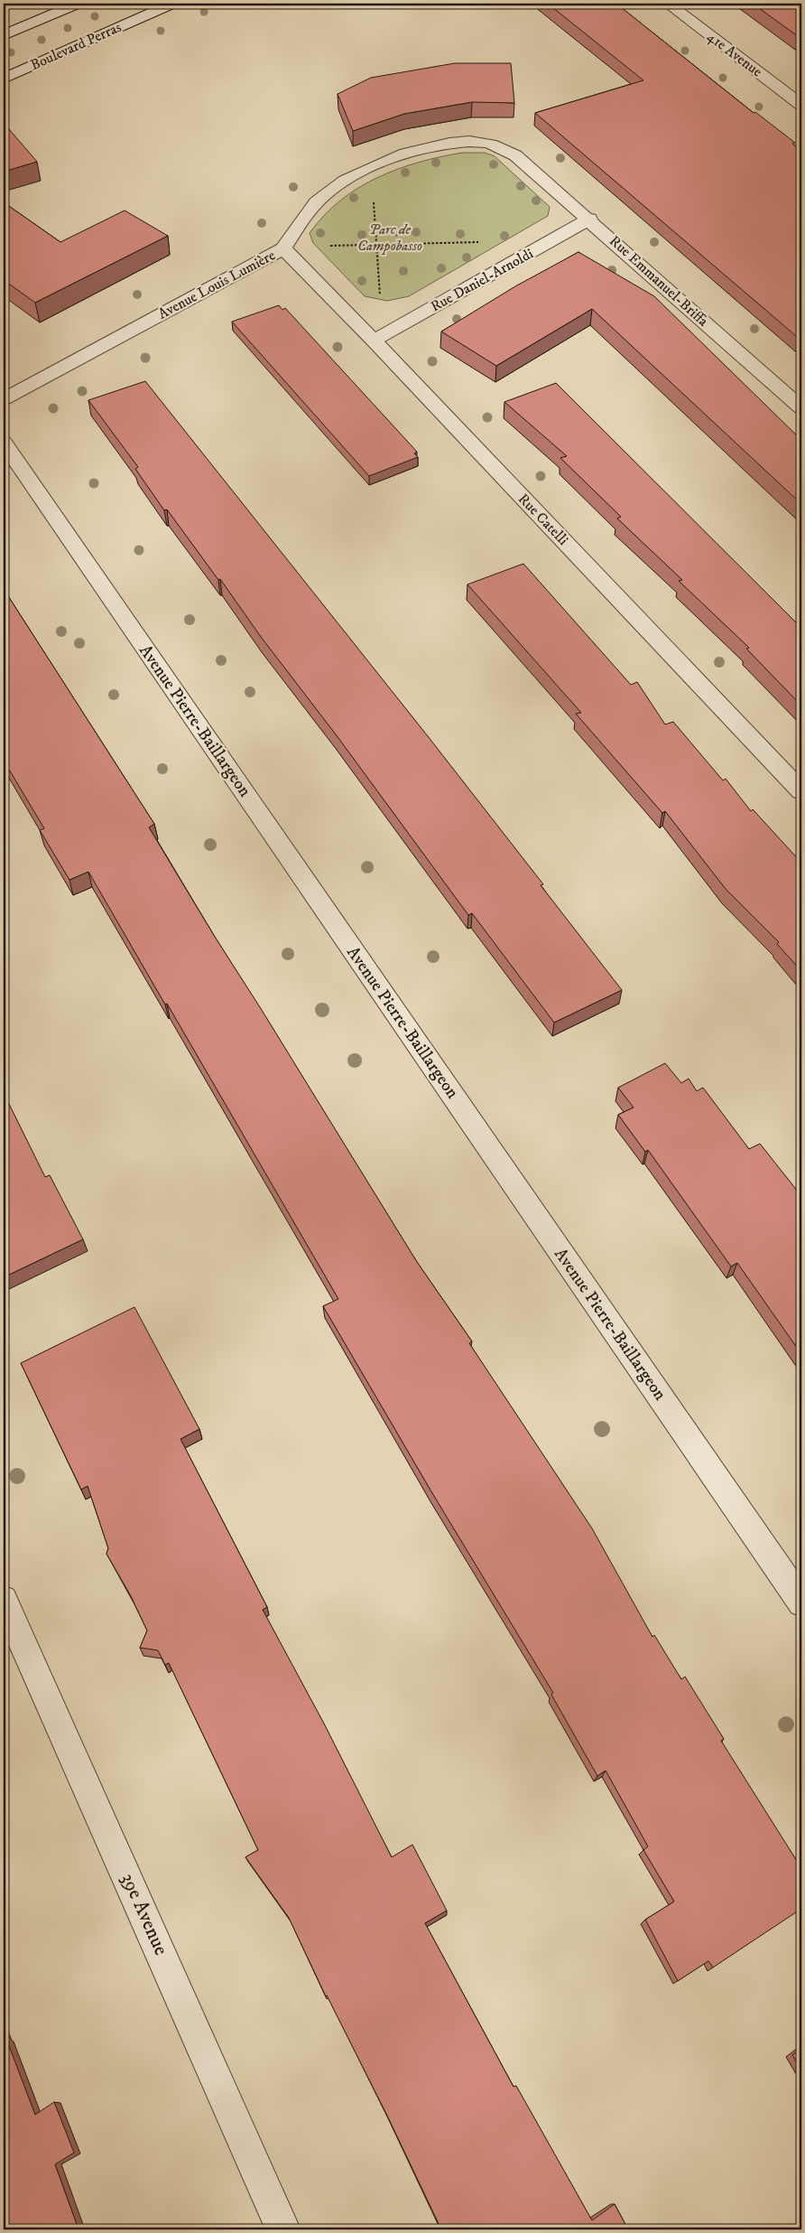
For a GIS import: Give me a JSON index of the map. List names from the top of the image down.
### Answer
{
  "streets": {
    "street": [
      "Boulevard Perras",
      "41e Avenue",
      "Rue Daniel-Arnoldi",
      "Rue Emmanuel-Briffa",
      "Avenue Louis Lumière",
      "Rue Catelli",
      "Avenue Pierre-Baillargeon",
      "39e Avenue"
    ]
  },
  "crossings": [
    ["Rue Daniel-Arnoldi", "Rue Emmanuel-Briffa"],
    ["Rue Daniel-Arnoldi", "Rue Catelli"],
    ["Rue Emmanuel-Briffa", "Avenue Louis Lumière"],
    ["Avenue Louis Lumière", "Rue Catelli"]
  ],
  "parks": ["Parc de Campobasso"]
}
